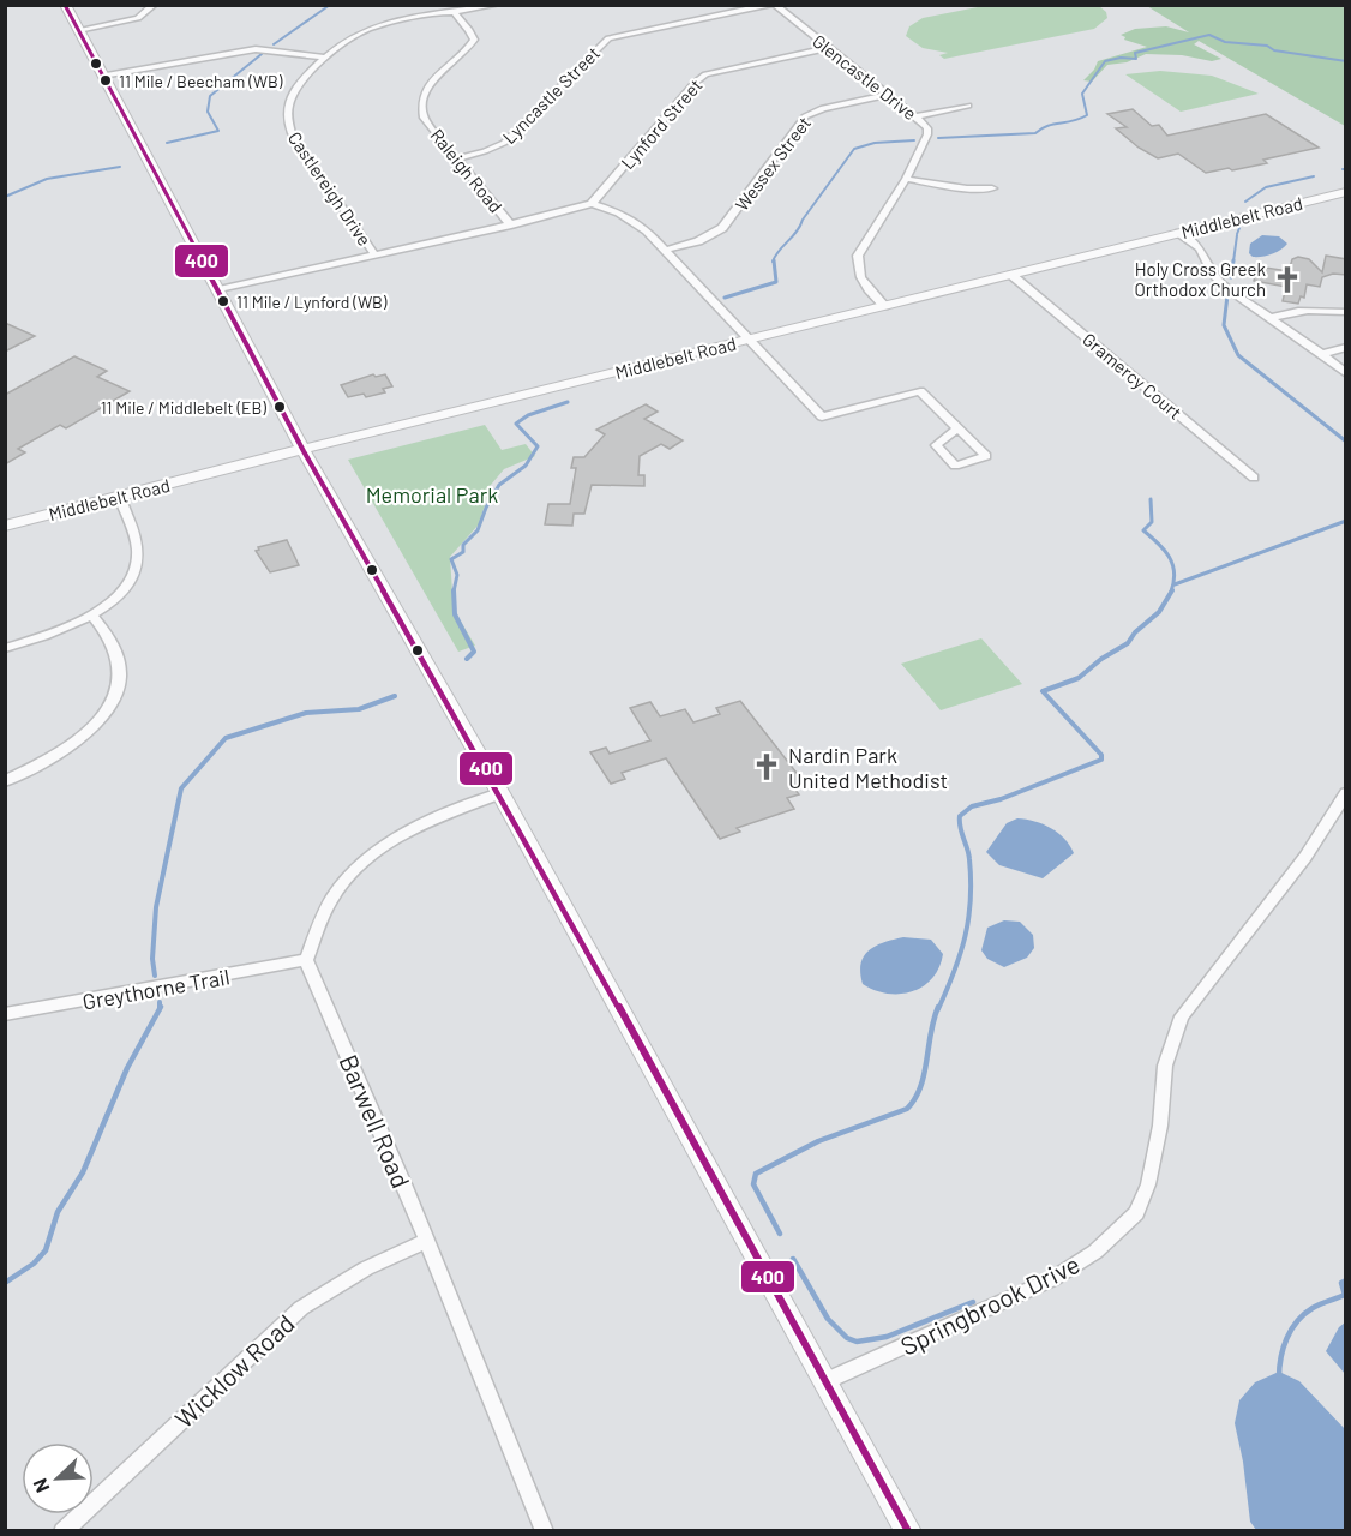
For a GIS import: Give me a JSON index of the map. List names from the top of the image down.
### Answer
{
  "streets": {
    "street": [
      "Glencastle Drive",
      "Lyncastle Street",
      "Lynford Street",
      "Wessex Street",
      "Raleigh Road",
      "Castlereigh Drive",
      "Middlebelt Road",
      "Gramercy Court",
      "Greythorne Trail",
      "Barwell Road",
      "Springbrook Drive",
      "Wicklow Road"
    ]
  },
  "crossings": [
    ["Glencastle Drive", "Lyncastle Street"],
    ["Glencastle Drive", "Lynford Street"],
    ["Glencastle Drive", "Wessex Street"],
    ["Glencastle Drive", "Middlebelt Road"],
    ["Lyncastle Street", "Raleigh Road"],
    ["Raleigh Road", "Castlereigh Drive"],
    ["Middlebelt Road", "Gramercy Court"],
    ["Greythorne Trail", "Barwell Road"],
    ["Barwell Road", "Wicklow Road"]
  ],
  "parks": ["Memorial Park"],
  "places": {
    "other": ["11 Mile / Beecham (WB)", "11 Mile / Lynford (WB)", "11 Mile / Middlebelt (EB)"],
    "church": ["Holy Cross Greek Orthodox Church", "Nardin Park United Methodist"]
  },
  "lines": ["transit line 400"],
  "north": "bottom left"
}
